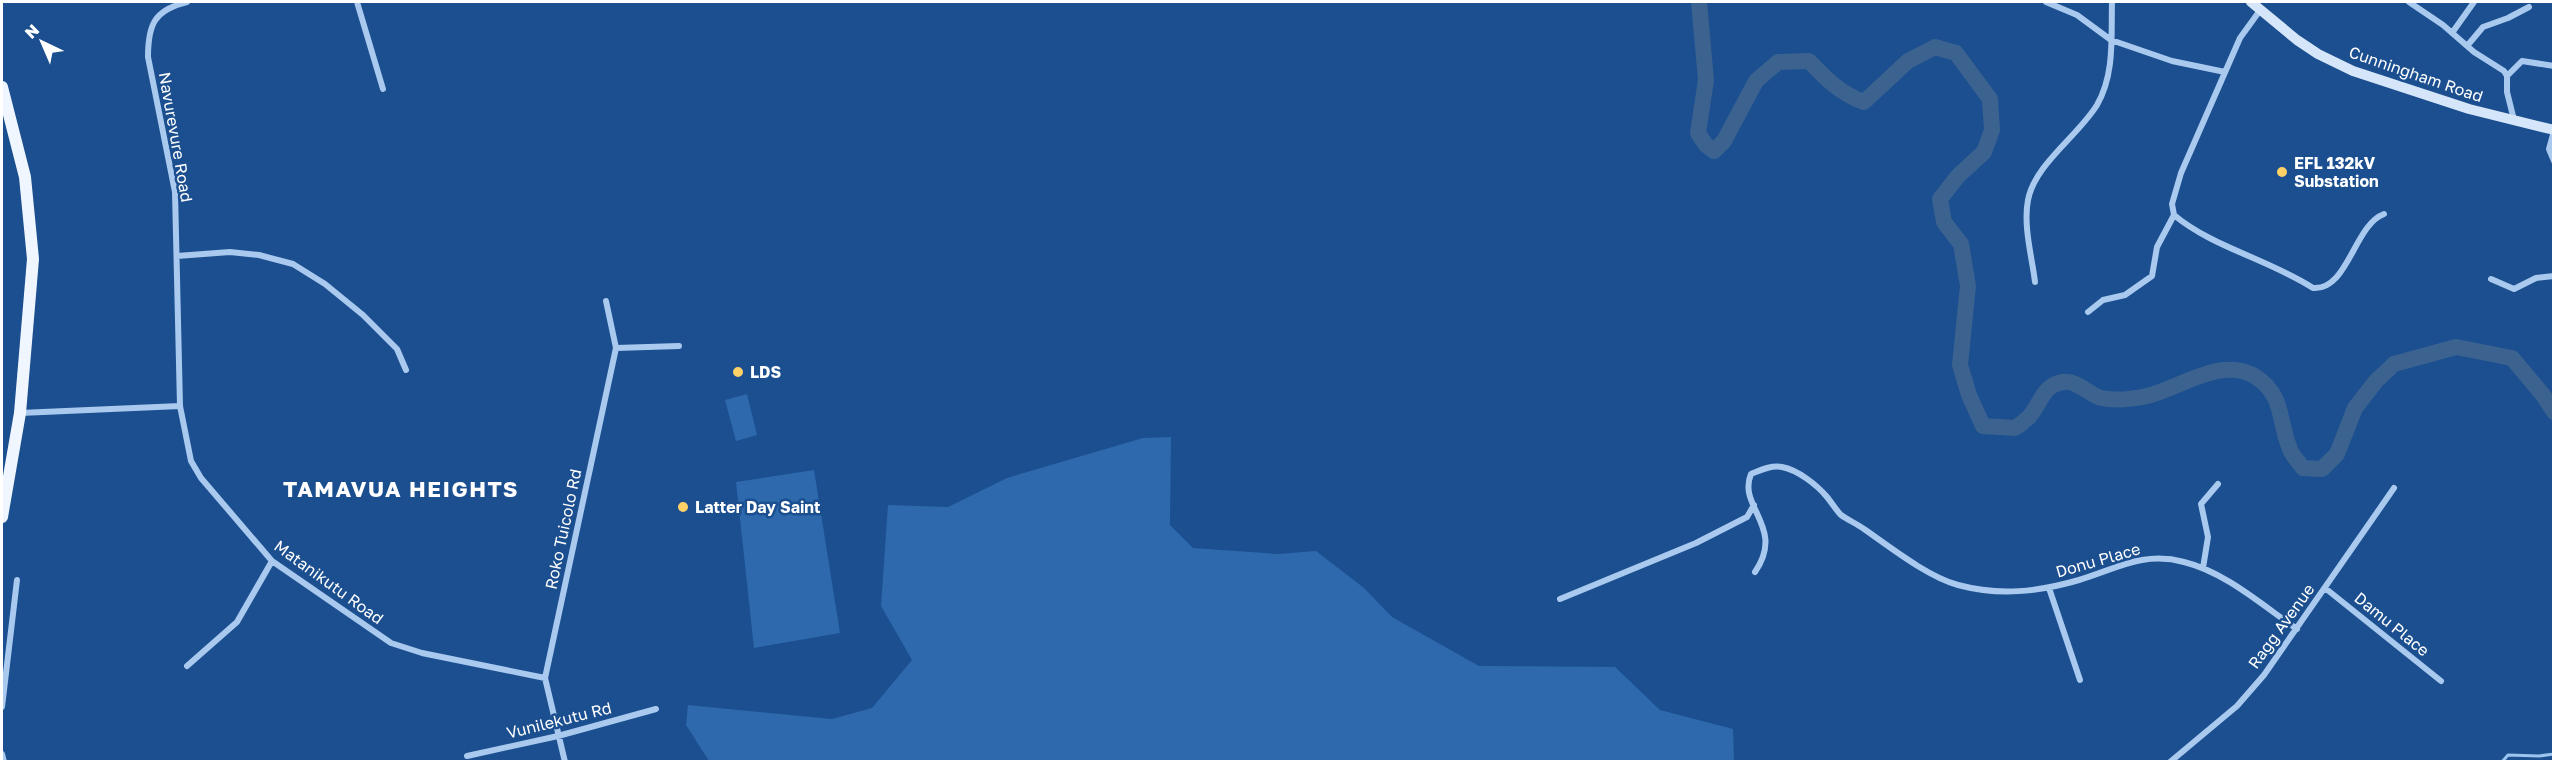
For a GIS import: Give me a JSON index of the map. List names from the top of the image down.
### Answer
{
  "streets": {
    "main road": ["Cunningham Road"],
    "street": [
      "Navurevure Road",
      "Roko Tuicolo Rd",
      "Donu Place",
      "Matanikutu Road",
      "Damu Place",
      "Ragg Avenue",
      "Vunilekutu Rd"
    ]
  },
  "crossings": [
    ["Navurevure Road", "Matanikutu Road"],
    ["Roko Tuicolo Rd", "Matanikutu Road"],
    ["Roko Tuicolo Rd", "Vunilekutu Rd"],
    ["Donu Place", "Ragg Avenue"],
    ["Damu Place", "Ragg Avenue"]
  ],
  "districts": ["TAMAVUA HEIGHTS"],
  "places": ["EFL 132kV Substation", "LDS", "Latter Day Saint"],
  "north": "top left"
}
